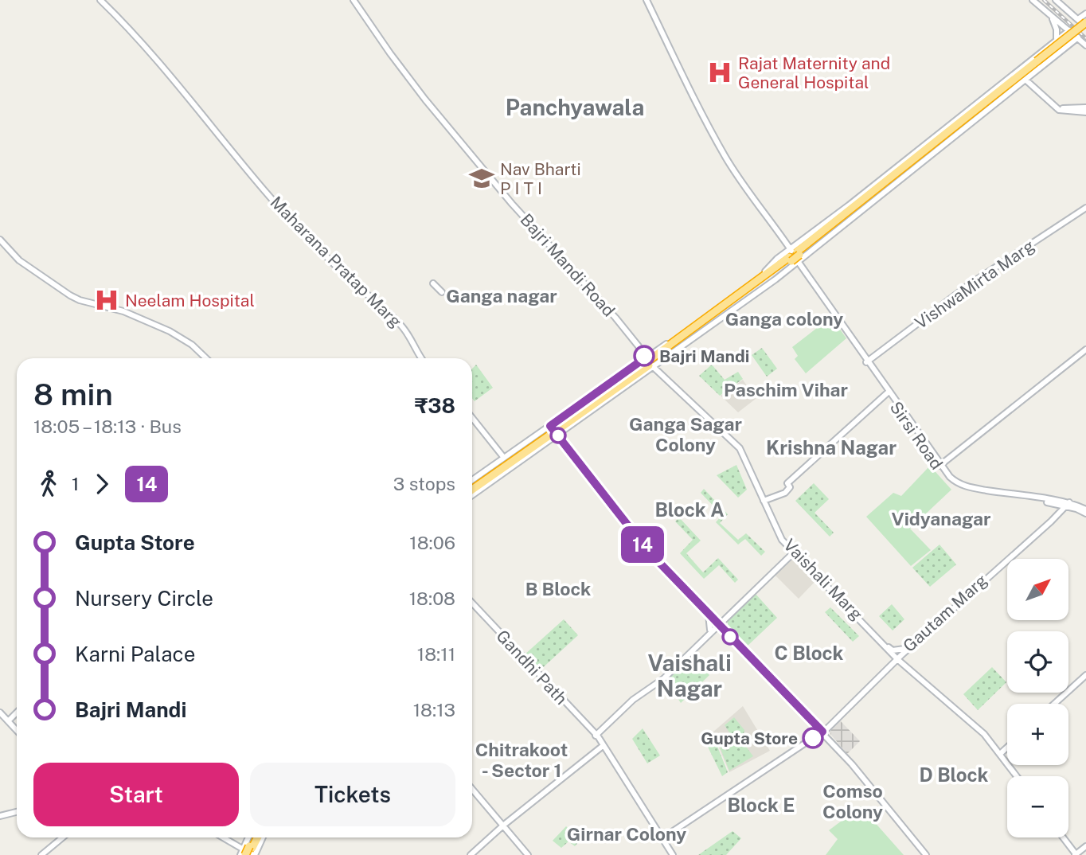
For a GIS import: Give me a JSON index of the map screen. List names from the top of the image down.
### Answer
{
  "streets": {
    "street": [
      "Maharana Pratap Marg",
      "Bajri Mandi Road",
      "VishwaMirta Marg",
      "Sirsi Road",
      "Vaishali Marg",
      "Gautam Marg",
      "Gandhi Path"
    ]
  },
  "crossings": [
    ["Bajri Mandi Road", "Vaishali Marg"],
    ["VishwaMirta Marg", "Sirsi Road"],
    ["Sirsi Road", "Gautam Marg"],
    ["Vaishali Marg", "Gautam Marg"]
  ],
  "districts": [
    "Panchyawala",
    "Ganga nagar",
    "Ganga colony",
    "Paschim Vihar",
    "Ganga Sagar Colony",
    "Krishna Nagar",
    "Block A",
    "Vidyanagar",
    "B Block",
    "C Block",
    "Vaishali Nagar",
    "Chitrakoot - Sector 1",
    "D Block",
    "Comso Colony",
    "Block E",
    "Girnar Colony"
  ],
  "places": {
    "hospital": ["Rajat Maternity and General Hospital", "Neelam Hospital"],
    "school or university": ["Nav Bharti P I T I"],
    "other": ["Bajri Mandi", "Gupta Store"]
  },
  "lines": ["bus line 14"],
  "north": "top right",
  "page": {
    "on_map": "14",
    "heading": ["8 min", "18:05 – 18:13 · Bus", "₹38"],
    "legs": ["1", "14", "3 stops"],
    "list": [
      {
        "name": "Gupta Store",
        "value": "18:06"
      },
      {
        "name": "Nursery Circle",
        "value": "18:08"
      },
      {
        "name": "Karni Palace",
        "value": "18:11"
      },
      {
        "name": "Bajri Mandi",
        "value": "18:13"
      }
    ],
    "map_buttons": ["+", "−"],
    "buttons": ["Start", "Tickets"]
  }
}
